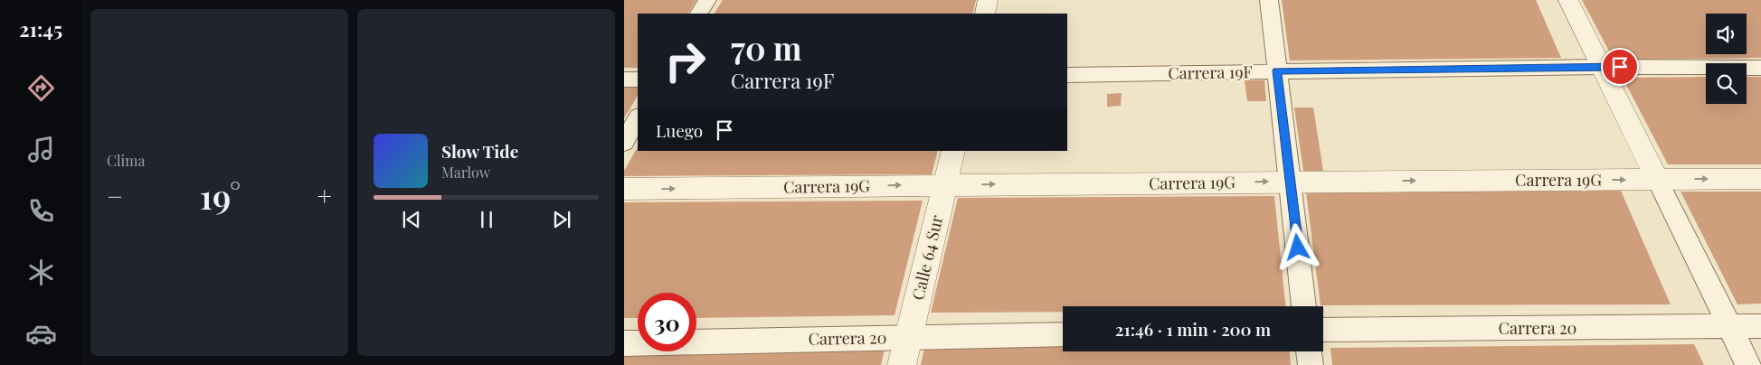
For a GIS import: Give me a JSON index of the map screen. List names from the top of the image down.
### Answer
{
  "streets": {
    "street": [
      "Carrera 19F",
      "Carrera 19G",
      "Calle 64 Sur",
      "Carrera 20"
    ]
  },
  "crossings": [
    ["Carrera 19G", "Calle 64 Sur"],
    ["Calle 64 Sur", "Carrera 20"]
  ],
  "one_way": ["Carrera 19G"],
  "page": {
    "tabs": "21:45",
    "tile": "Clima",
    "turn": ["70 m", "Carrera 19F"],
    "then": "Luego",
    "song": ["Slow Tide", "Marlow"],
    "heat": ["−", "19°", "+"],
    "limit": "30",
    "trip": "21:46 · 1 min · 200 m"
  }
}
